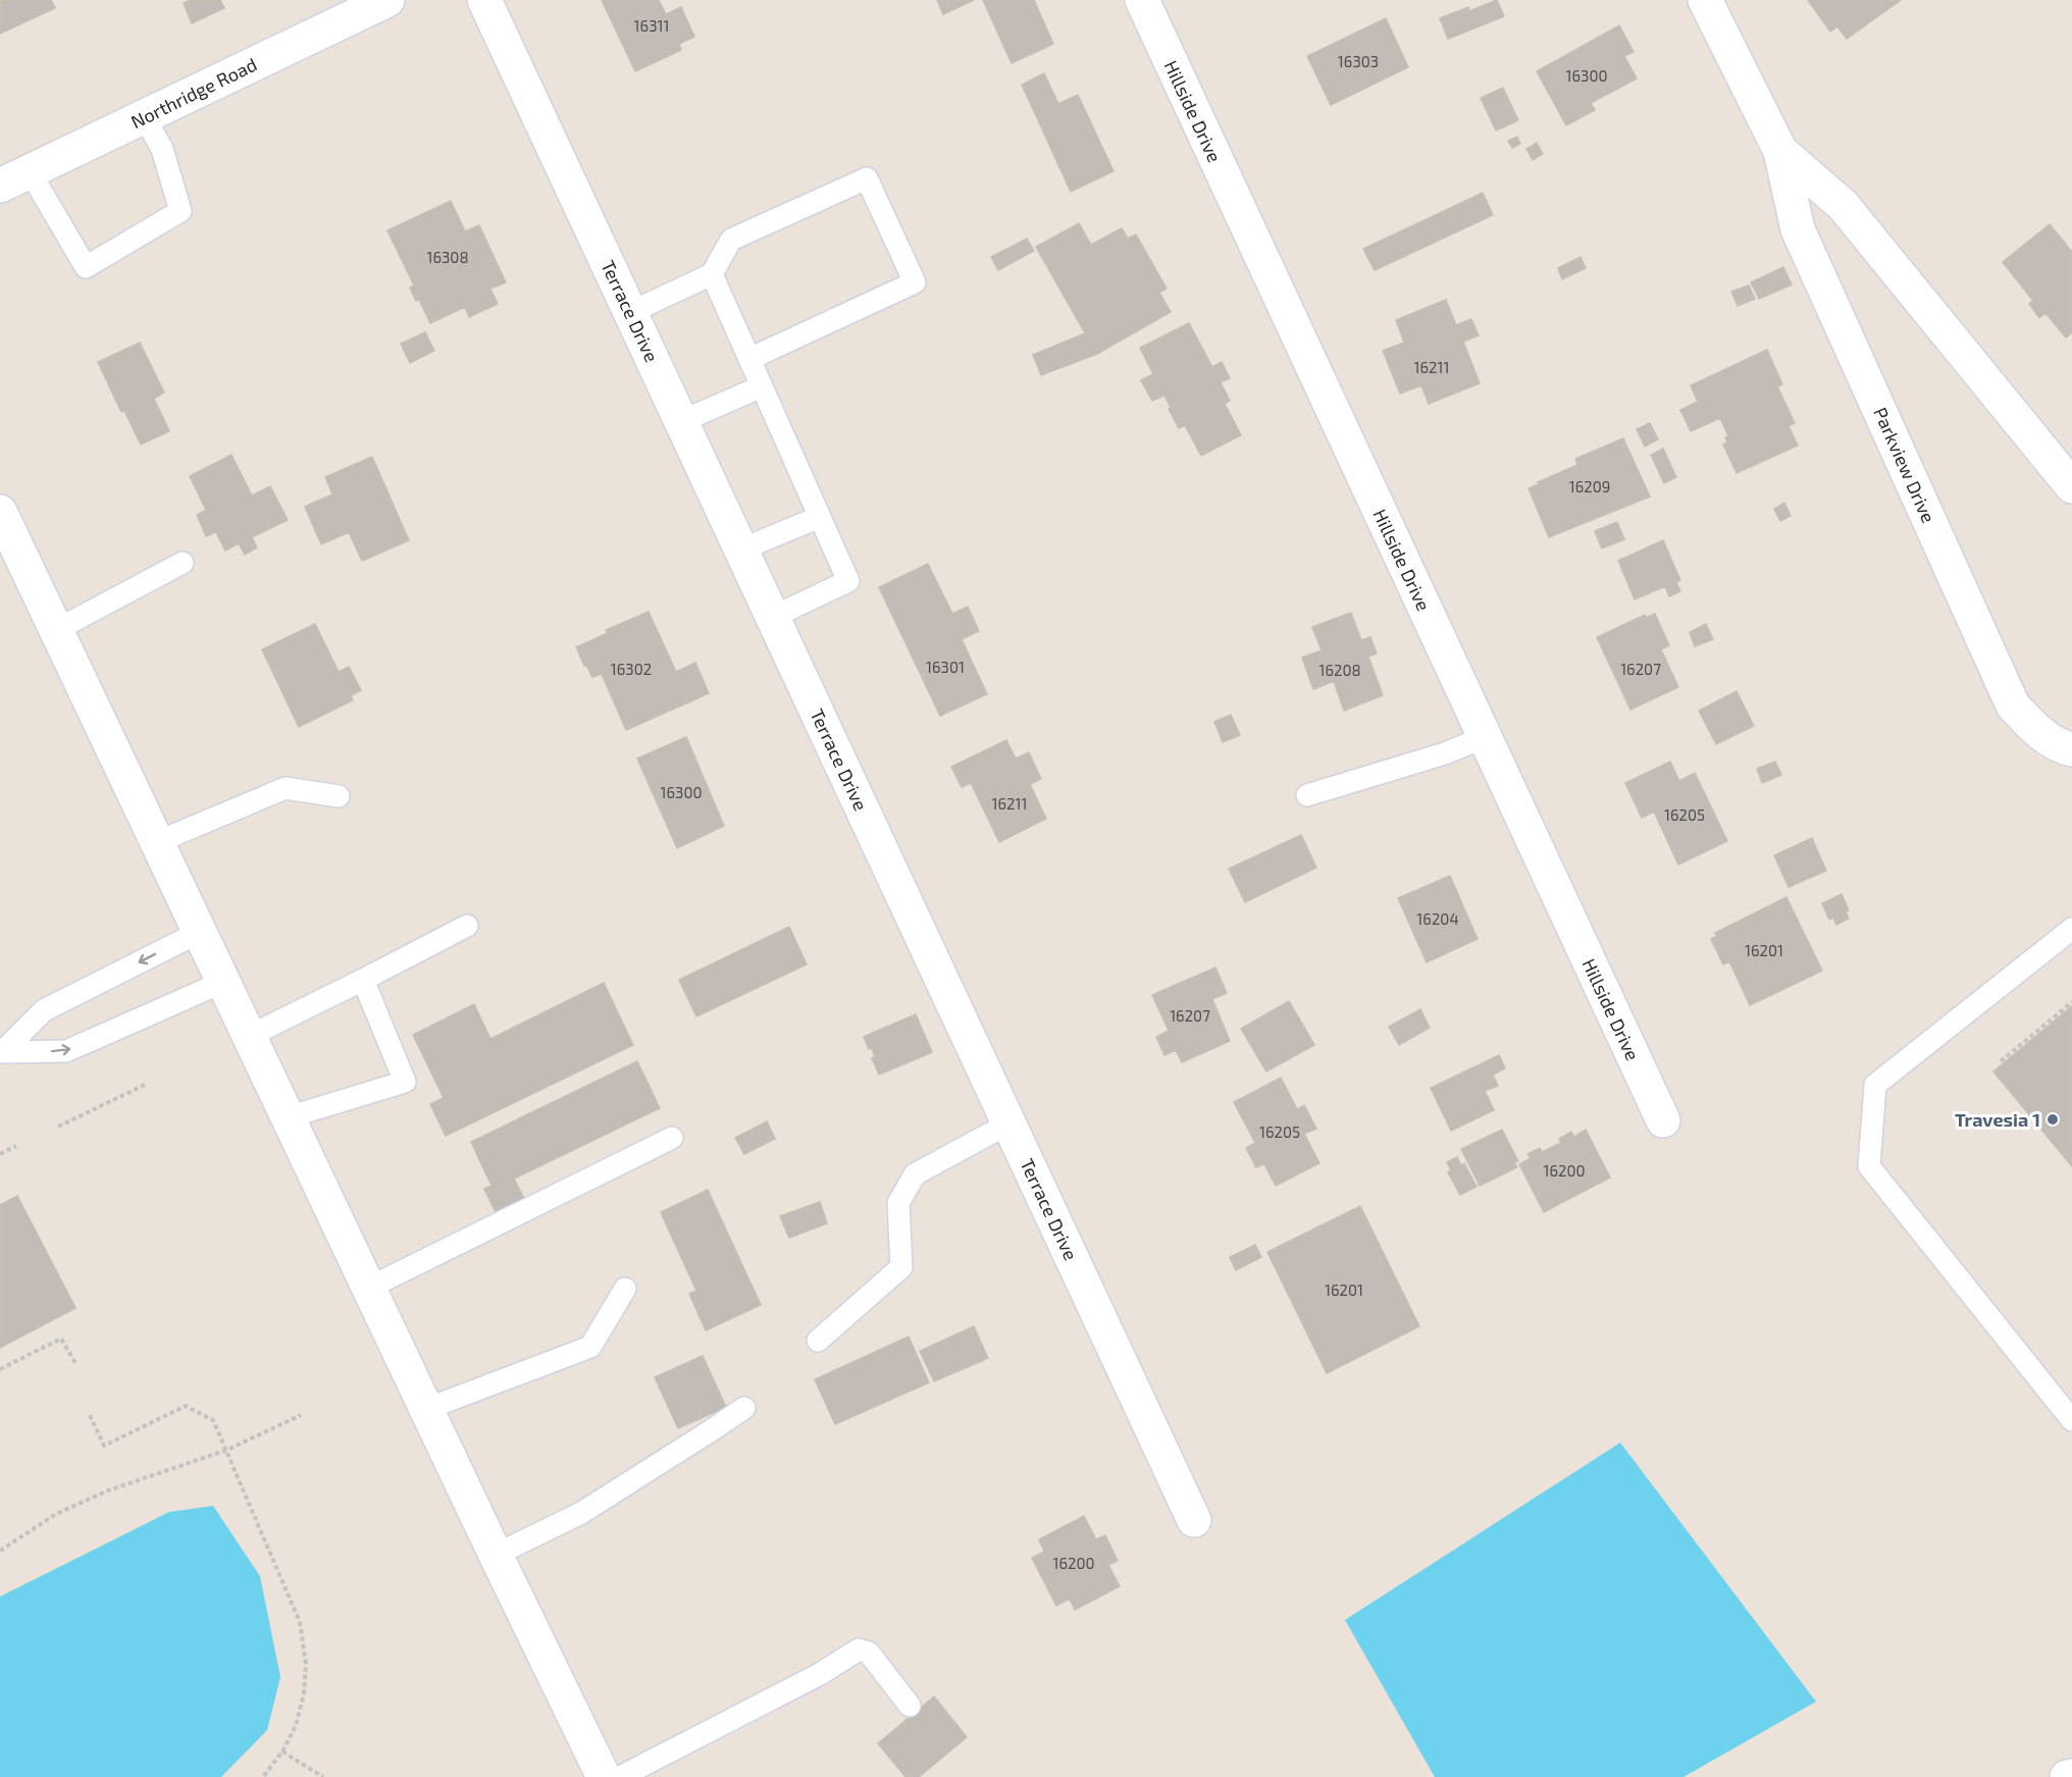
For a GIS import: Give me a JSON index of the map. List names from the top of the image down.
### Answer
{
  "streets": {
    "street": [
      "Northridge Road",
      "Hillside Drive",
      "Terrace Drive",
      "Parkview Drive"
    ]
  },
  "places": ["Travesia 1"],
  "house_numbers": [
    "16311",
    "16303",
    "16300",
    "16308",
    "16211",
    "16209",
    "16301",
    "16302",
    "16207",
    "16208",
    "16300",
    "16211",
    "16205",
    "16204",
    "16201",
    "16207",
    "16205",
    "16200",
    "16201",
    "16200"
  ]
}
